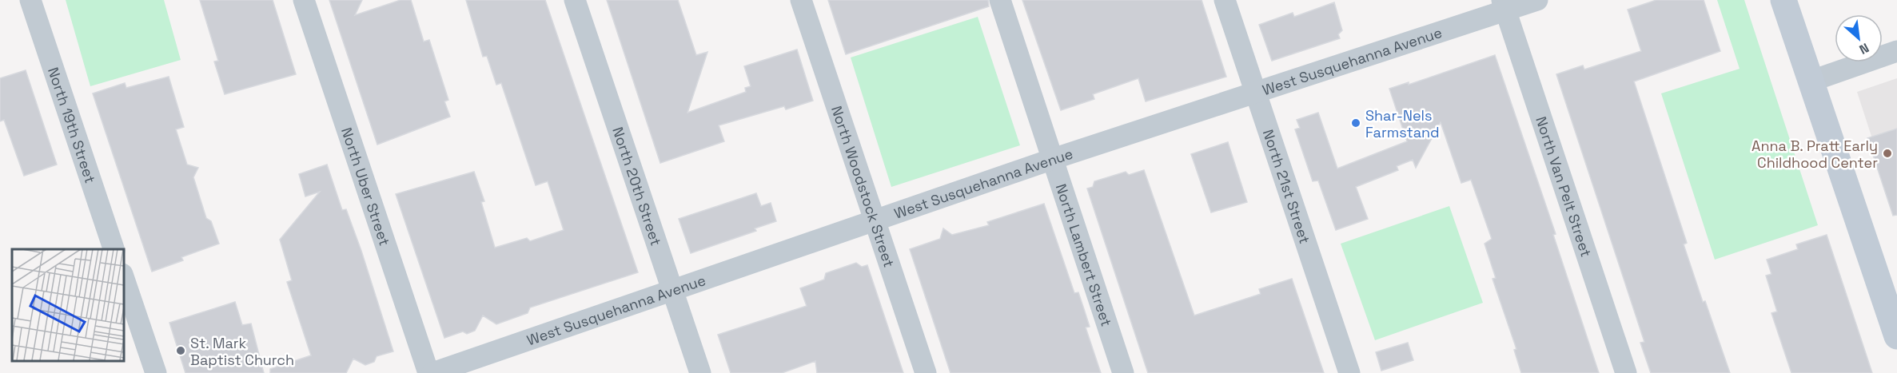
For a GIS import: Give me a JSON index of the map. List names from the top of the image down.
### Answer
{
  "streets": {
    "street": [
      "West Susquehanna Avenue",
      "North 19th Street",
      "North 20th Street",
      "North 21st Street",
      "North Uber Street",
      "North Woodstock Street",
      "North Van Pelt Street",
      "North Lambert Street"
    ]
  },
  "crossings": [
    ["West Susquehanna Avenue", "North 20th Street"],
    ["West Susquehanna Avenue", "North 21st Street"],
    ["West Susquehanna Avenue", "North Woodstock Street"],
    ["West Susquehanna Avenue", "North Van Pelt Street"],
    ["West Susquehanna Avenue", "North Lambert Street"]
  ],
  "places": ["Shar-Nels Farmstand", "Anna B. Pratt Early Childhood Center", "St. Mark Baptist Church"],
  "north": "bottom right"
}
